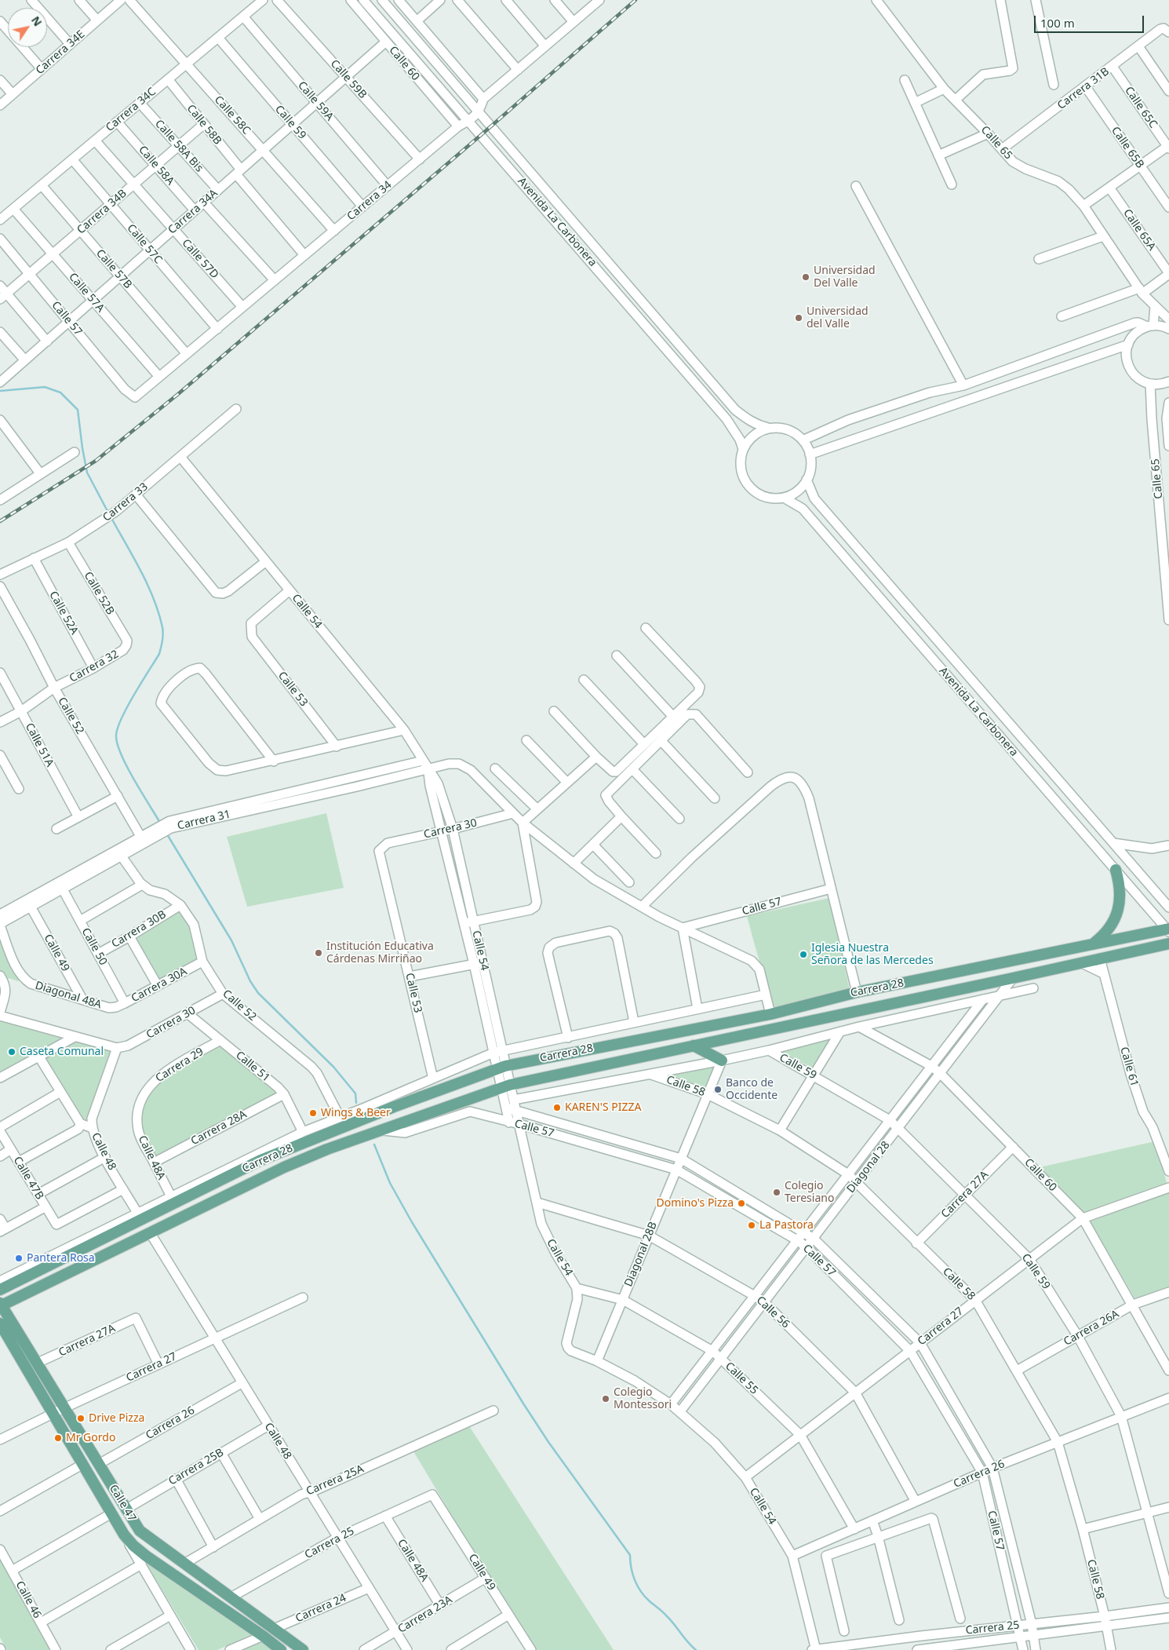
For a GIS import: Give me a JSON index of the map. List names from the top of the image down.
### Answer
{
  "streets": {
    "main road": ["Carrera 28", "Calle 47"],
    "street": [
      "Carrera 34E",
      "Calle 60",
      "Calle 59B",
      "Carrera 31B",
      "Calle 59A",
      "Calle 65C",
      "Carrera 34C",
      "Calle 58C",
      "Calle 59",
      "Calle 58B",
      "Calle 65",
      "Calle 58A Bis",
      "Calle 65B",
      "Calle 58A",
      "Carrera 34",
      "Carrera 34B",
      "Carrera 34A",
      "Avenida La Carbonera",
      "Calle 65A",
      "Calle 57C",
      "Calle 57D",
      "Calle 57B",
      "Calle 57A",
      "Calle 57",
      "Carrera 33",
      "Calle 52B",
      "Calle 54",
      "Calle 52A",
      "Carrera 32",
      "Calle 53",
      "Calle 52",
      "Calle 51A",
      "Carrera 31",
      "Carrera 30",
      "Carrera 30B",
      "Calle 50",
      "Calle 49",
      "Carrera 30A",
      "Diagonal 48A",
      "Carrera 29",
      "Calle 51",
      "Calle 61",
      "Calle 58",
      "Carrera 28A",
      "Calle 48",
      "Calle 48A",
      "Diagonal 28",
      "Calle 47B",
      "Carrera 27A",
      "Diagonal 28B",
      "Calle 56",
      "Carrera 27",
      "Carrera 26A",
      "Calle 55",
      "Carrera 26",
      "Carrera 25B",
      "Carrera 25A",
      "Carrera 25",
      "Calle 46",
      "Carrera 24",
      "Carrera 23A"
    ]
  },
  "crossings": [
    ["Calle 60", "Carrera 34"],
    ["Calle 60", "Carrera 34A"],
    ["Calle 60", "Diagonal 28"],
    ["Calle 60", "Carrera 27A"],
    ["Calle 60", "Carrera 27"],
    ["Calle 60", "Carrera 26A"],
    ["Calle 59B", "Carrera 34"],
    ["Calle 59B", "Carrera 34A"],
    ["Carrera 31B", "Calle 65C"],
    ["Carrera 31B", "Calle 65"],
    ["Carrera 31B", "Calle 65B"],
    ["Calle 59A", "Carrera 34C"],
    ["Calle 59A", "Carrera 34"],
    ["Calle 59A", "Carrera 34A"],
    ["Carrera 34C", "Calle 58C"],
    ["Carrera 34C", "Calle 59"],
    ["Carrera 34C", "Calle 58B"],
    ["Carrera 34C", "Calle 58A Bis"],
    ["Carrera 34C", "Calle 58A"],
    ["Carrera 34C", "Calle 57C"],
    ["Carrera 34C", "Calle 57D"],
    ["Carrera 34C", "Calle 57B"],
    ["Carrera 34C", "Calle 57A"],
    ["Calle 58C", "Carrera 34"],
    ["Calle 58C", "Carrera 34A"],
    ["Calle 59", "Carrera 34"],
    ["Calle 59", "Carrera 34A"],
    ["Calle 59", "Diagonal 28"],
    ["Calle 59", "Carrera 27A"],
    ["Calle 59", "Carrera 27"],
    ["Calle 59", "Carrera 26A"],
    ["Calle 59", "Carrera 26"],
    ["Calle 58B", "Carrera 34"],
    ["Calle 58B", "Carrera 34B"],
    ["Calle 58B", "Carrera 34A"],
    ["Calle 58A Bis", "Carrera 34B"],
    ["Calle 58A Bis", "Carrera 34A"],
    ["Calle 58A", "Carrera 34B"],
    ["Calle 58A", "Carrera 34A"],
    ["Carrera 34", "Avenida La Carbonera"],
    ["Carrera 34", "Calle 57C"],
    ["Carrera 34", "Calle 57D"],
    ["Carrera 34", "Calle 57B"],
    ["Carrera 34", "Calle 57A"],
    ["Carrera 34", "Calle 57"],
    ["Carrera 34B", "Calle 57C"],
    ["Carrera 34B", "Calle 57D"],
    ["Carrera 34B", "Calle 57B"],
    ["Carrera 34B", "Calle 57A"],
    ["Carrera 34B", "Calle 57"],
    ["Carrera 34A", "Calle 57C"],
    ["Carrera 34A", "Calle 57D"],
    ["Carrera 34A", "Calle 57B"],
    ["Carrera 34A", "Calle 57A"],
    ["Carrera 34A", "Calle 57"],
    ["Avenida La Carbonera", "Carrera 28"],
    ["Calle 57", "Calle 54"],
    ["Calle 57", "Carrera 31"],
    ["Calle 57", "Carrera 28"],
    ["Calle 57", "Diagonal 28"],
    ["Calle 57", "Diagonal 28B"],
    ["Calle 57", "Carrera 27"],
    ["Calle 57", "Carrera 26"],
    ["Calle 57", "Carrera 25"],
    ["Carrera 33", "Calle 52B"],
    ["Carrera 33", "Calle 54"],
    ["Carrera 33", "Calle 52A"],
    ["Calle 52B", "Carrera 32"],
    ["Calle 54", "Calle 53"],
    ["Calle 54", "Carrera 31"],
    ["Calle 54", "Carrera 30"],
    ["Calle 54", "Carrera 28"],
    ["Calle 54", "Diagonal 28"],
    ["Calle 54", "Diagonal 28B"],
    ["Calle 54", "Calle 56"],
    ["Calle 54", "Carrera 27"],
    ["Calle 54", "Calle 55"],
    ["Calle 54", "Carrera 26"],
    ["Calle 54", "Carrera 25"],
    ["Calle 52A", "Carrera 32"],
    ["Carrera 32", "Calle 52"],
    ["Carrera 32", "Calle 51A"],
    ["Calle 53", "Carrera 30"],
    ["Calle 53", "Carrera 28"],
    ["Calle 52", "Carrera 31"],
    ["Calle 52", "Carrera 30"],
    ["Calle 52", "Carrera 30B"],
    ["Calle 52", "Carrera 30A"],
    ["Calle 52", "Carrera 28"],
    ["Carrera 31", "Carrera 30"],
    ["Carrera 31", "Calle 50"],
    ["Carrera 31", "Calle 49"],
    ["Carrera 31", "Carrera 28"],
    ["Carrera 31", "Diagonal 48A"],
    ["Carrera 30", "Calle 51"],
    ["Carrera 30B", "Calle 50"],
    ["Calle 50", "Carrera 30A"],
    ["Calle 49", "Diagonal 48A"],
    ["Calle 49", "Carrera 25"],
    ["Calle 49", "Carrera 23A"],
    ["Carrera 30A", "Diagonal 48A"],
    ["Carrera 28", "Calle 51"],
    ["Carrera 28", "Calle 61"],
    ["Carrera 28", "Calle 48"],
    ["Carrera 28", "Calle 48A"],
    ["Carrera 28", "Diagonal 28"],
    ["Carrera 28", "Calle 47"],
    ["Carrera 29", "Calle 51"],
    ["Carrera 29", "Calle 48A"],
    ["Calle 51", "Carrera 28A"],
    ["Calle 58", "Diagonal 28"],
    ["Calle 58", "Carrera 27A"],
    ["Calle 58", "Diagonal 28B"],
    ["Calle 58", "Carrera 27"],
    ["Calle 58", "Carrera 26A"],
    ["Calle 58", "Carrera 26"],
    ["Calle 58", "Carrera 25"],
    ["Carrera 28A", "Calle 48A"],
    ["Calle 48", "Calle 47B"],
    ["Calle 48", "Carrera 27"],
    ["Calle 48", "Carrera 26"],
    ["Calle 48", "Carrera 25B"],
    ["Calle 48", "Carrera 25A"],
    ["Calle 48", "Carrera 25"],
    ["Calle 48", "Carrera 24"],
    ["Calle 48", "Carrera 23A"],
    ["Calle 48A", "Carrera 25"],
    ["Calle 48A", "Carrera 23A"],
    ["Diagonal 28", "Calle 56"],
    ["Diagonal 28", "Calle 55"],
    ["Carrera 27A", "Carrera 27"],
    ["Carrera 27A", "Calle 47"],
    ["Diagonal 28B", "Calle 56"],
    ["Diagonal 28B", "Calle 55"],
    ["Calle 56", "Carrera 27"],
    ["Calle 56", "Carrera 26"],
    ["Carrera 27", "Calle 55"],
    ["Carrera 27", "Calle 47"],
    ["Calle 55", "Carrera 26"],
    ["Carrera 26", "Calle 47"],
    ["Carrera 25B", "Calle 47"],
    ["Carrera 25A", "Calle 47"],
    ["Calle 47", "Carrera 25"],
    ["Calle 47", "Carrera 24"]
  ],
  "places": [
    "Universidad Del Valle",
    "Universidad del Valle",
    "Institución Educativa Cárdenas Mirriñao",
    "Iglesia Nuestra Señora de las Mercedes",
    "Caseta Comunal",
    "Banco de Occidente",
    "KAREN'S PIZZA",
    "Wings & Beer",
    "Colegio Teresiano",
    "Domino's Pizza",
    "La Pastora",
    "Pantera Rosa",
    "Colegio Montessori",
    "Drive Pizza",
    "Mr Gordo"
  ],
  "scale_bar": "100 m",
  "north": "top right"
}
